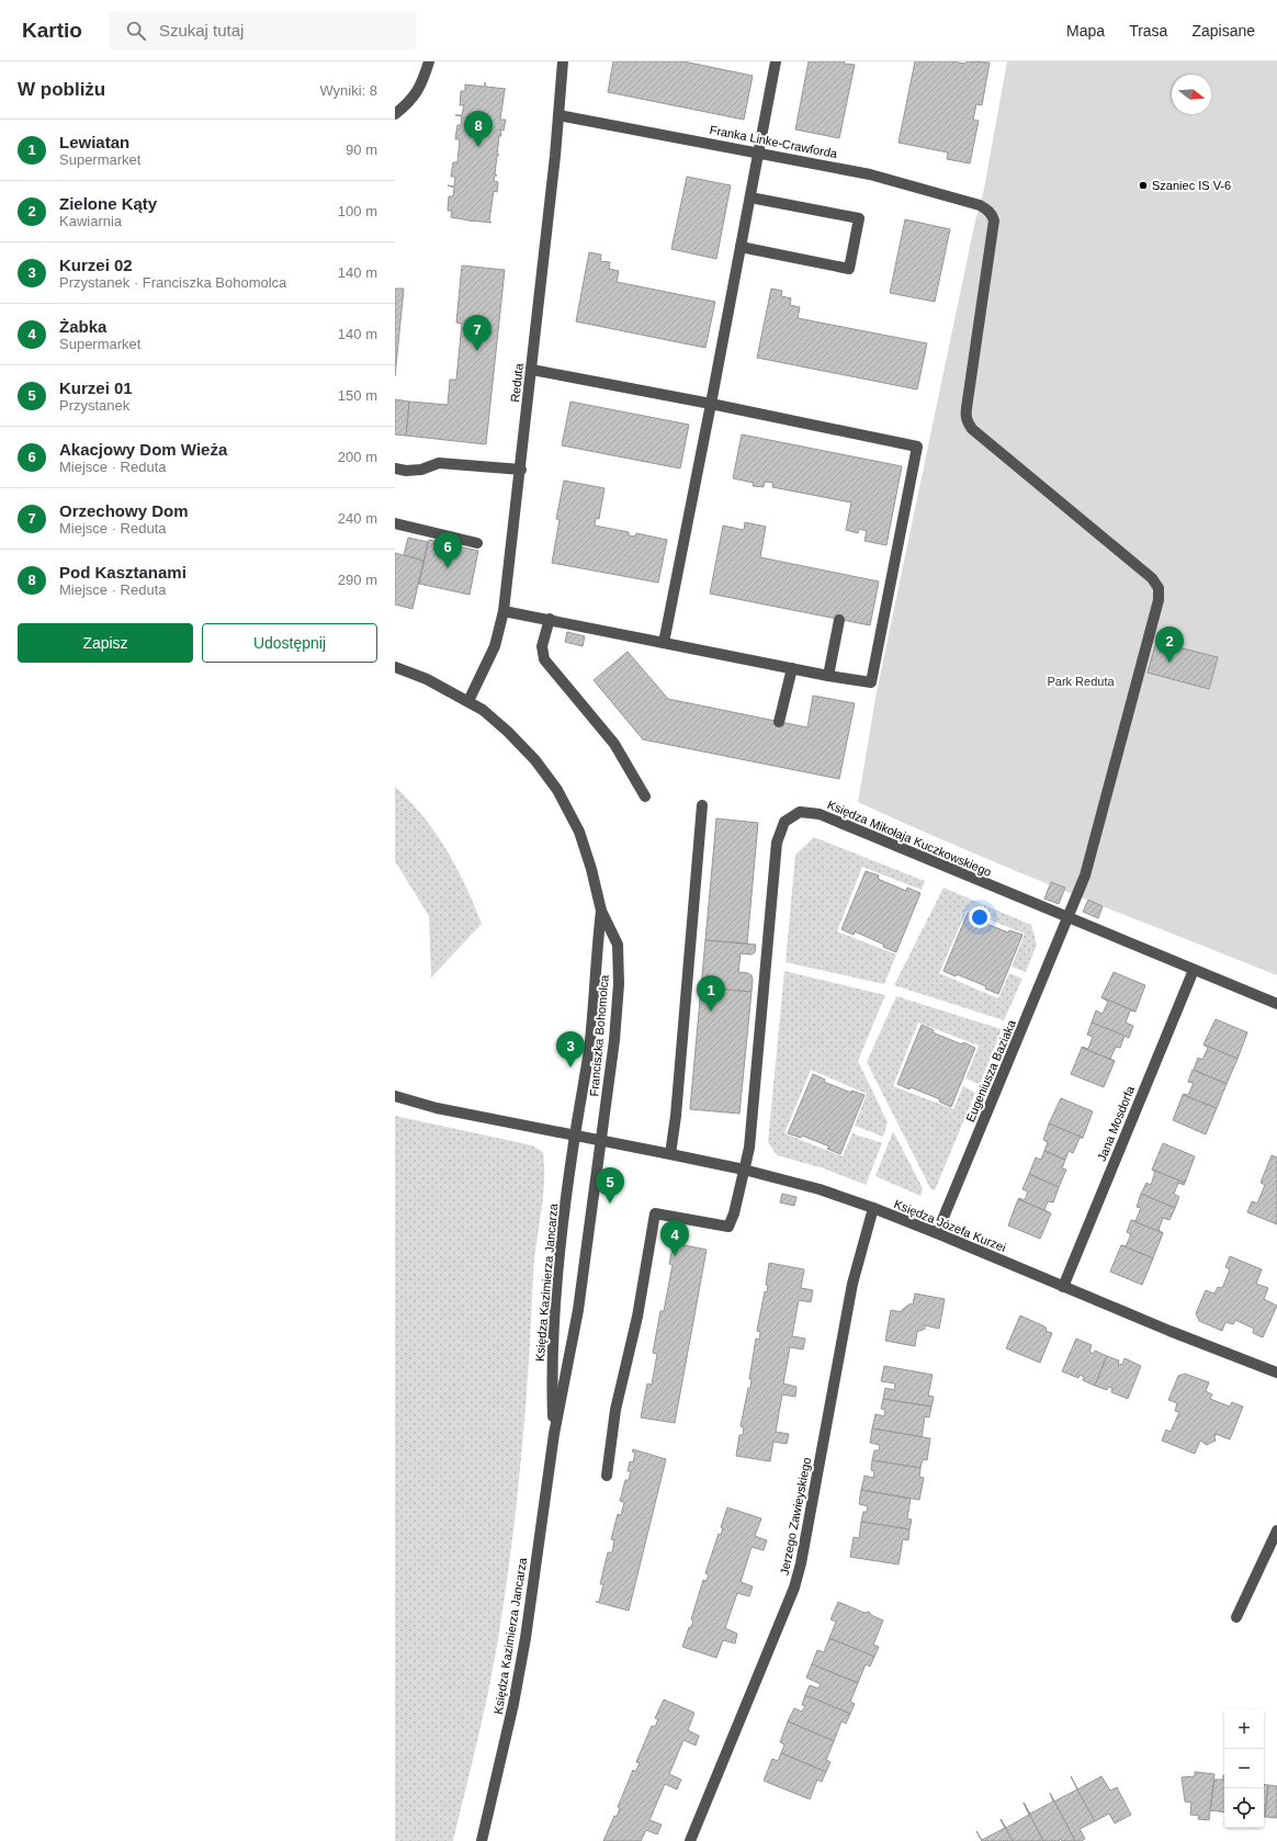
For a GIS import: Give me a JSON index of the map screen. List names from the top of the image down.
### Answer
{
  "streets": {
    "street": [
      "Franka Linke-Crawforda",
      "Reduta",
      "Księdza Mikołaja Kuczkowskiego",
      "Franciszka Bohomolca",
      "Eugeniusza Baziaka",
      "Jana Mosdorfa",
      "Księdza Józefa Kurzei",
      "Księdza Kazimierza Jancarza",
      "Jerzego Zawieyskiego"
    ]
  },
  "crossings": [
    ["Franka Linke-Crawforda", "Reduta"],
    ["Franka Linke-Crawforda", "Eugeniusza Baziaka"],
    ["Reduta", "Franciszka Bohomolca"],
    ["Księdza Mikołaja Kuczkowskiego", "Eugeniusza Baziaka"],
    ["Księdza Mikołaja Kuczkowskiego", "Jana Mosdorfa"],
    ["Księdza Mikołaja Kuczkowskiego", "Księdza Józefa Kurzei"],
    ["Franciszka Bohomolca", "Księdza Józefa Kurzei"],
    ["Franciszka Bohomolca", "Księdza Kazimierza Jancarza"],
    ["Eugeniusza Baziaka", "Księdza Józefa Kurzei"],
    ["Jana Mosdorfa", "Księdza Józefa Kurzei"],
    ["Księdza Józefa Kurzei", "Księdza Kazimierza Jancarza"],
    ["Księdza Józefa Kurzei", "Jerzego Zawieyskiego"]
  ],
  "parks": ["Park Reduta"],
  "places": ["Szaniec IS V-6"],
  "north": "right",
  "page": {
    "header": "Kartio",
    "search": "Szukaj tutaj",
    "nav": ["Mapa", "Trasa", "Zapisane"],
    "heading": ["W pobliżu", "Wyniki: 8"],
    "pins": [
      "8",
      "7",
      "6",
      "2",
      "1",
      "3",
      "5",
      "4"
    ],
    "list": [
      {
        "mark": "1",
        "name": "Lewiatan",
        "note": "Supermarket",
        "value": "90 m"
      },
      {
        "mark": "2",
        "name": "Zielone Kąty",
        "note": "Kawiarnia",
        "value": "100 m"
      },
      {
        "mark": "3",
        "name": "Kurzei 02",
        "note": "Przystanek · Franciszka Bohomolca",
        "value": "140 m"
      },
      {
        "mark": "4",
        "name": "Żabka",
        "note": "Supermarket",
        "value": "140 m"
      },
      {
        "mark": "5",
        "name": "Kurzei 01",
        "note": "Przystanek",
        "value": "150 m"
      },
      {
        "mark": "6",
        "name": "Akacjowy Dom Wieża",
        "note": "Miejsce · Reduta",
        "value": "200 m"
      },
      {
        "mark": "7",
        "name": "Orzechowy Dom",
        "note": "Miejsce · Reduta",
        "value": "240 m"
      },
      {
        "mark": "8",
        "name": "Pod Kasztanami",
        "note": "Miejsce · Reduta",
        "value": "290 m"
      }
    ],
    "buttons": ["Zapisz", "Udostępnij"],
    "map_buttons": ["+", "−"]
  }
}
